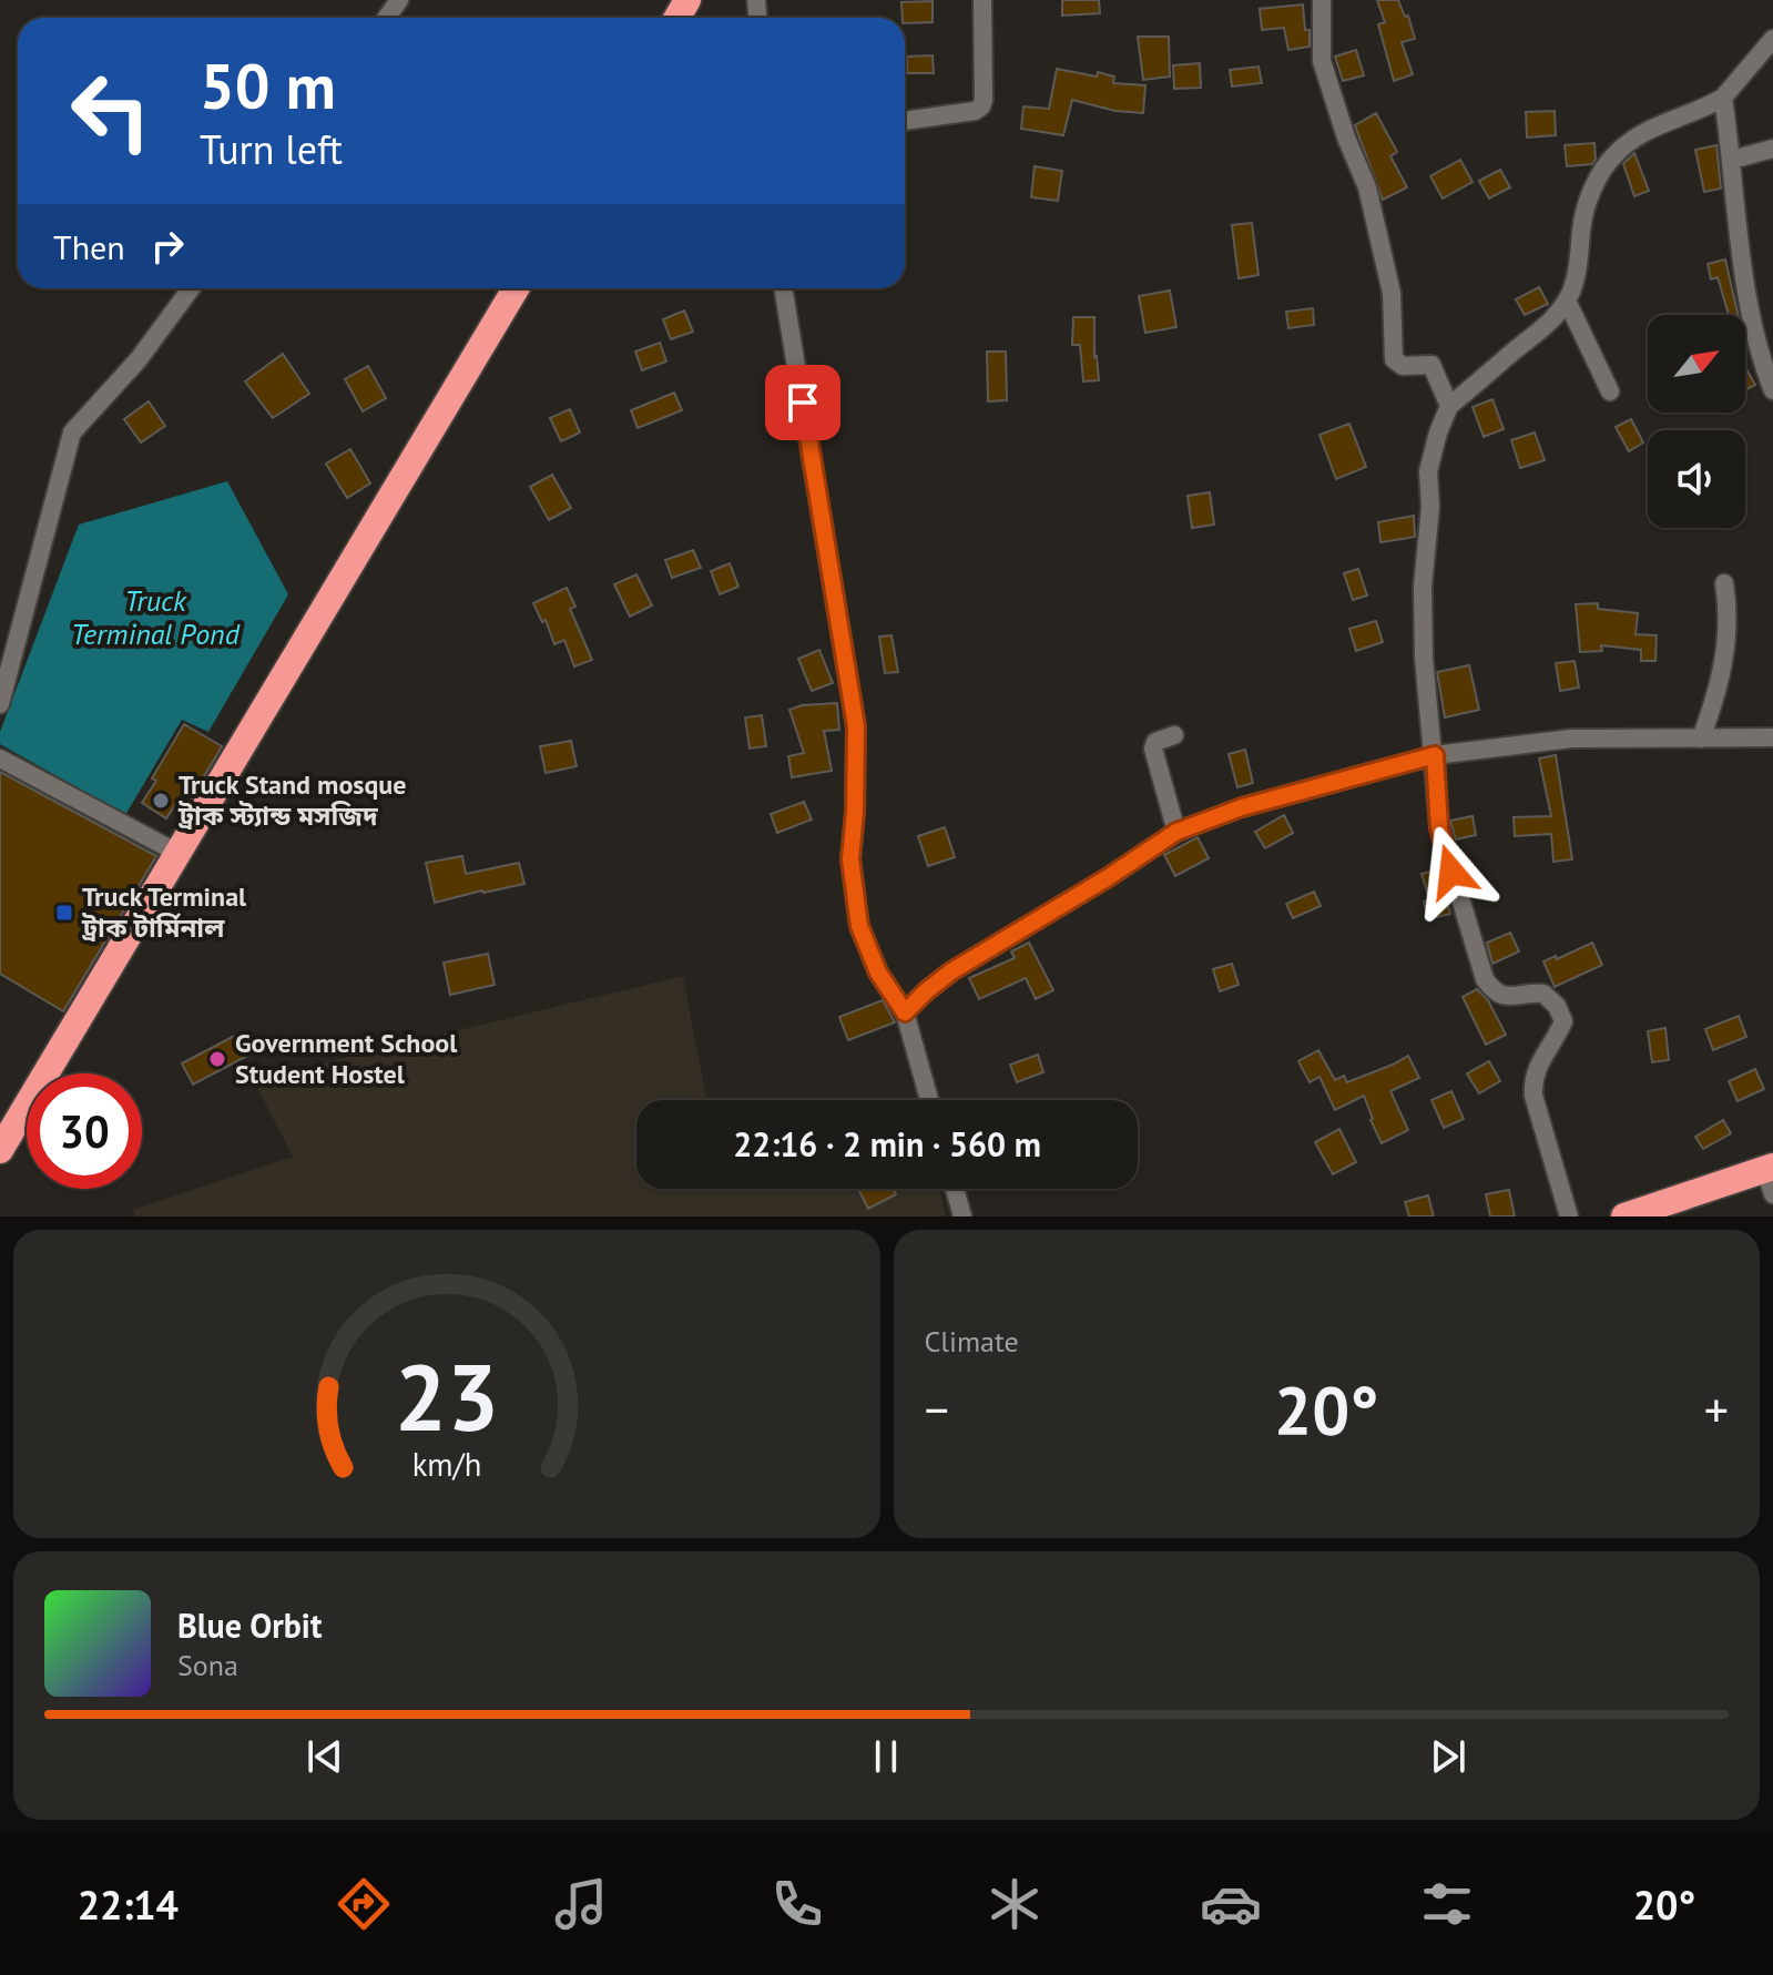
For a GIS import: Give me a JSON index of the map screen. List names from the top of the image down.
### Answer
{
  "water": ["Truck Terminal Pond"],
  "places": {
    "other": ["Truck Stand mosque ট্রাক স্ট্যান্ড মসজিদ", "Government School Student Hostel"],
    "transit": ["Truck Terminal ট্রাক টার্মিনাল"]
  },
  "north": "top right",
  "page": {
    "turn": ["50 m", "Turn left"],
    "then": "Then",
    "limit": "30",
    "trip": "22:16 · 2 min · 560 m",
    "tile": "Climate",
    "heat": ["−", "20°", "+"],
    "song": ["Blue Orbit", "Sona"],
    "tabs": ["22:14", "20°"],
    "gauge": ["23", "km/h"]
  }
}
